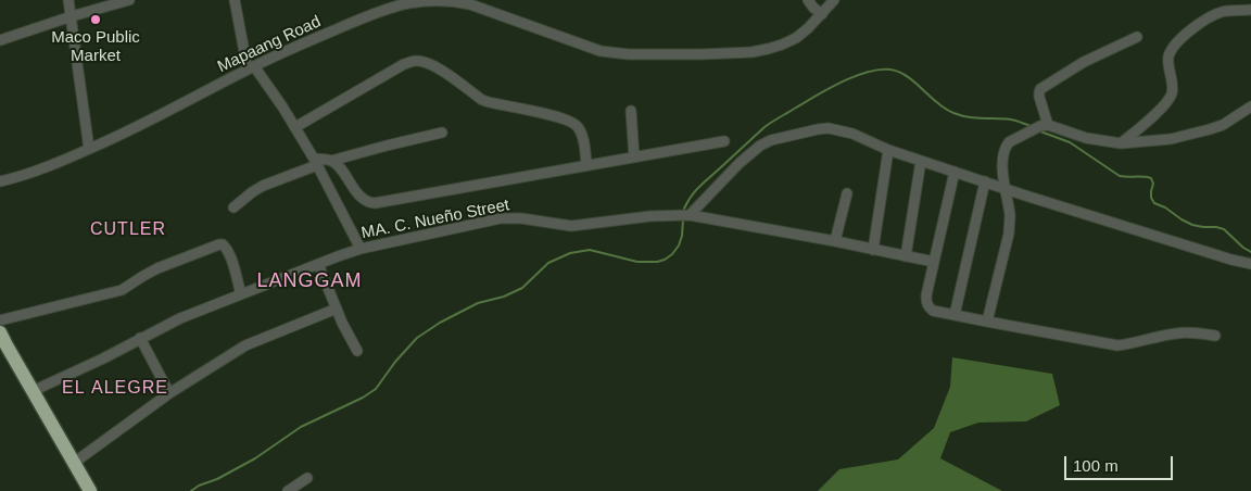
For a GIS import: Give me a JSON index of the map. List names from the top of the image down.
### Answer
{
  "streets": {
    "street": ["Mapaang Road", "MA. C. Nueño Street"]
  },
  "districts": ["CUTLER", "LANGGAM", "EL ALEGRE"],
  "places": ["Maco Public Market"],
  "scale_bar": "100 m"
}
